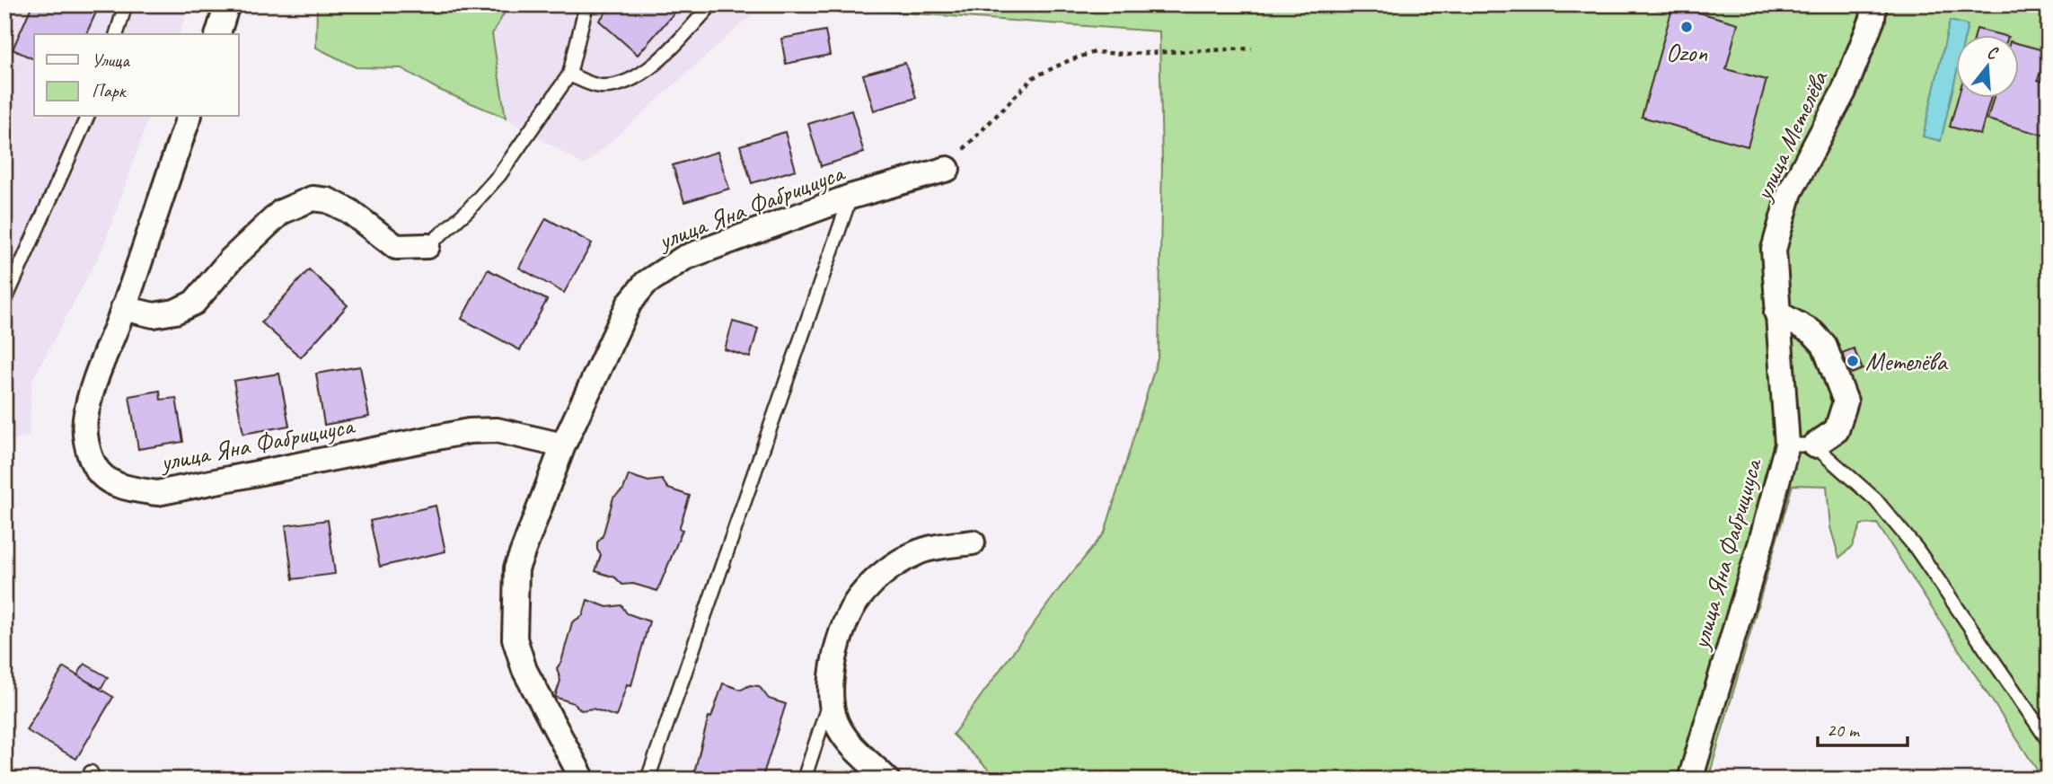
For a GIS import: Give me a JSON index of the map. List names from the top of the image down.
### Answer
{
  "streets": {
    "street": ["улица Метелёва", "улица Яна Фабрициуса"]
  },
  "crossings": [
    ["улица Метелёва", "улица Яна Фабрициуса"]
  ],
  "places": ["Ozon", "Метелёва"],
  "legend": ["Улица", "Парк"],
  "scale_bar": "20 m",
  "north": "top"
}
